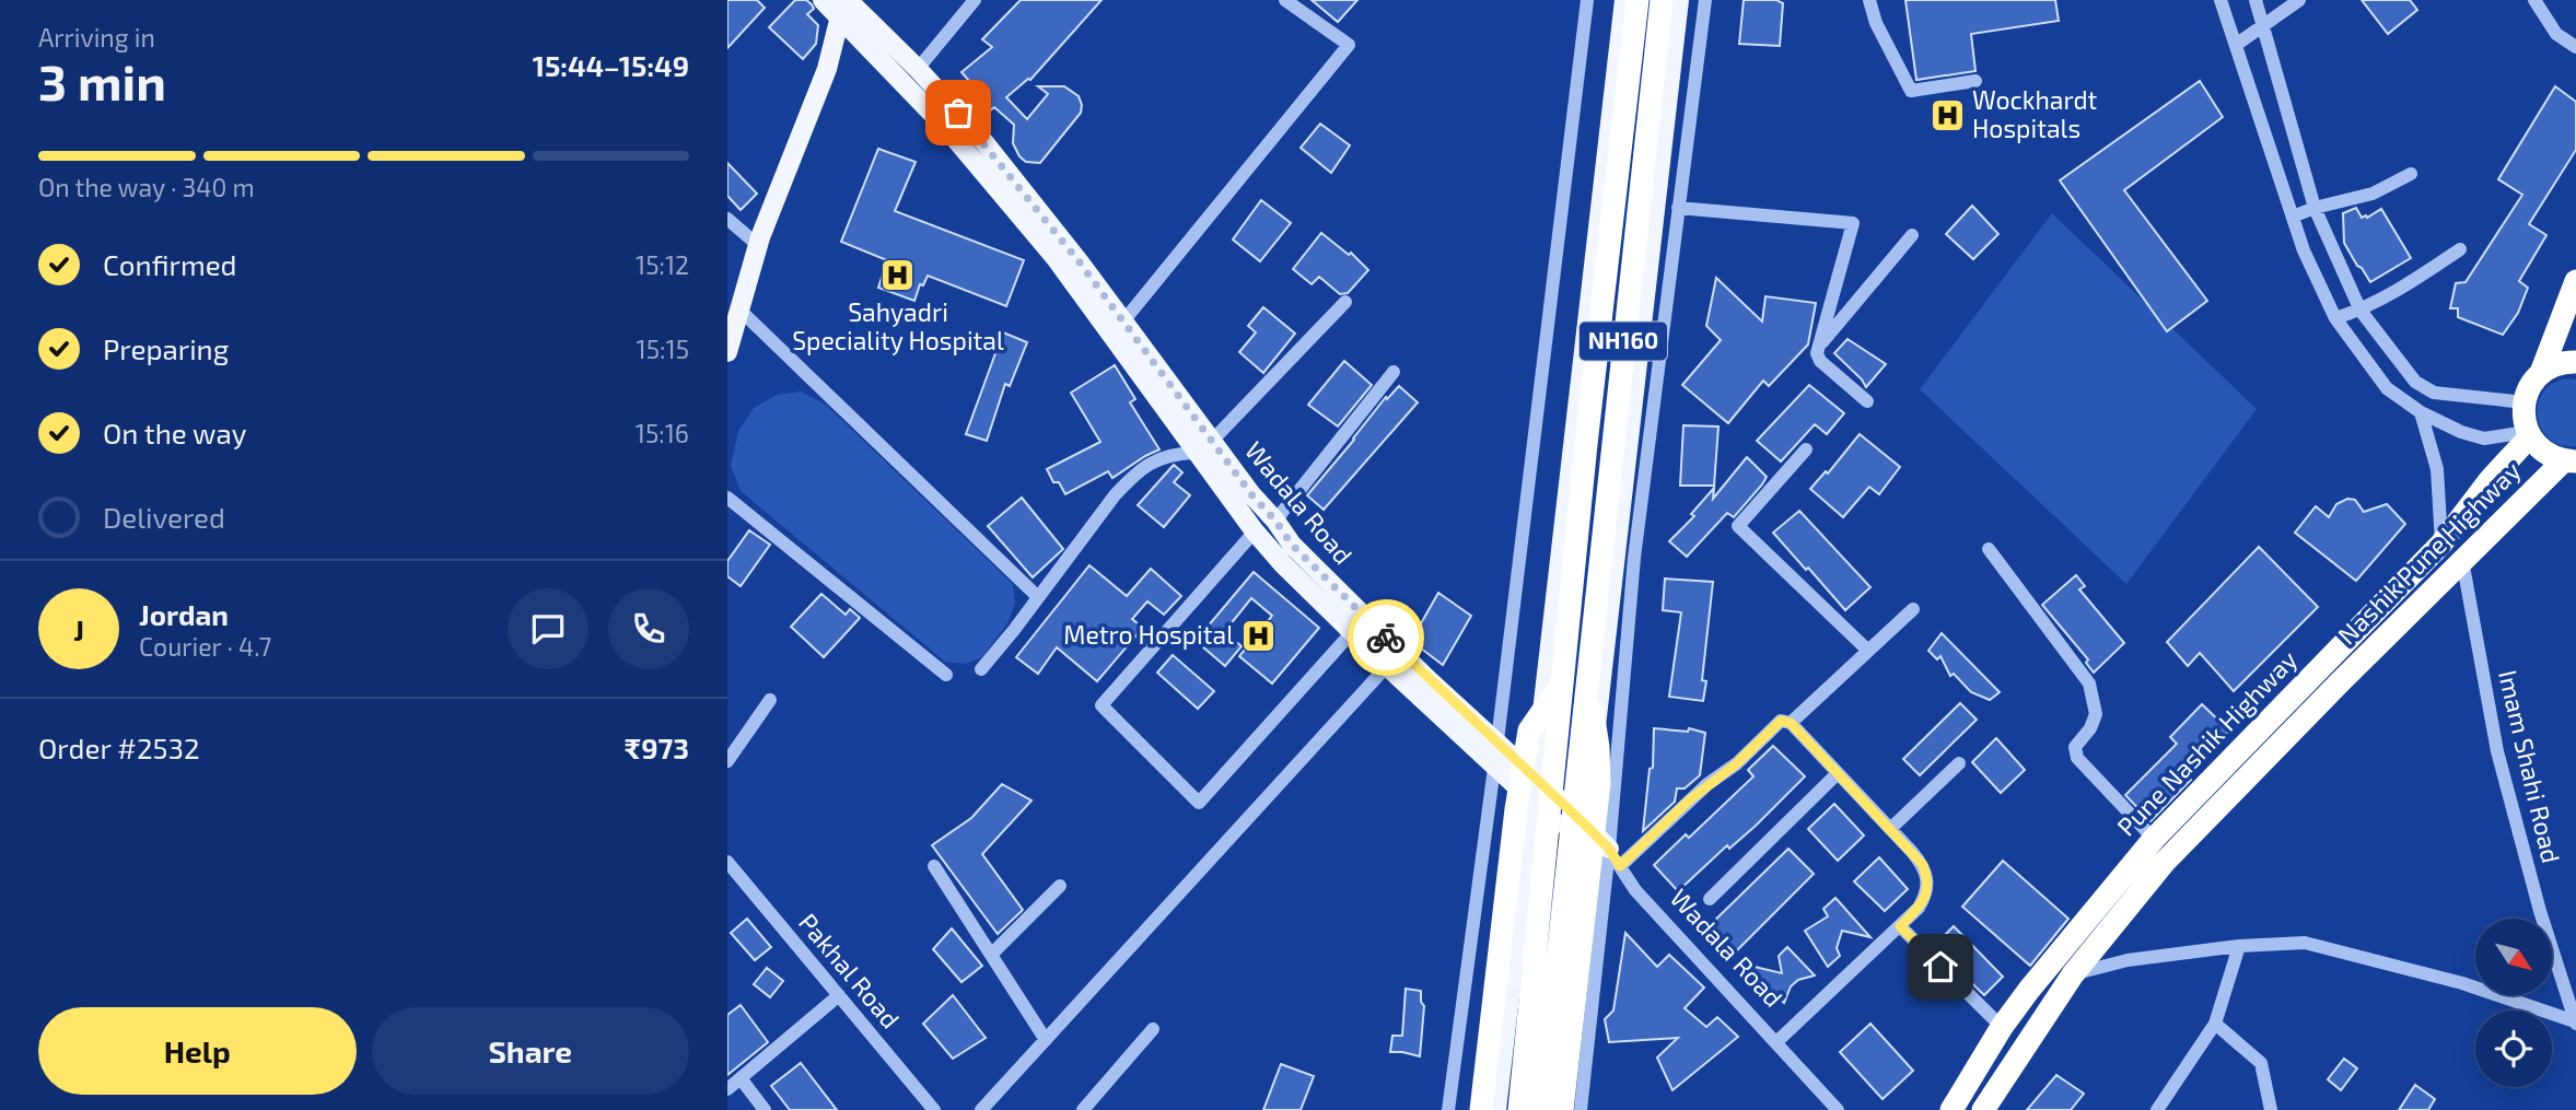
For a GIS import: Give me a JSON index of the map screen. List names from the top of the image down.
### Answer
{
  "streets": {
    "highway": ["NH160", "Nashik Pune Highway", "Pune Nashik Highway"],
    "main road": ["Wadala Road"],
    "street": ["Imam Shahi Road", "Pakhal Road"]
  },
  "crossings": [
    ["Nashik Pune Highway", "Imam Shahi Road"]
  ],
  "places": {
    "hospital": ["Wockhardt Hospitals", "Sahyadri Speciality Hospital", "Metro Hospital"]
  },
  "north": "bottom right",
  "page": {
    "heading": ["3 min", "Arriving in", "15:44–15:49"],
    "panel": [
      "Jordan",
      "Courier · 4.7",
      "Order #2532",
      "₹973"
    ],
    "bar": "On the way · 340 m",
    "list": [
      ["Confirmed", "15:12"],
      ["Preparing", "15:15"],
      ["On the way", "15:16"],
      "Delivered"
    ],
    "round": "J",
    "buttons": ["Help", "Share"]
  }
}
